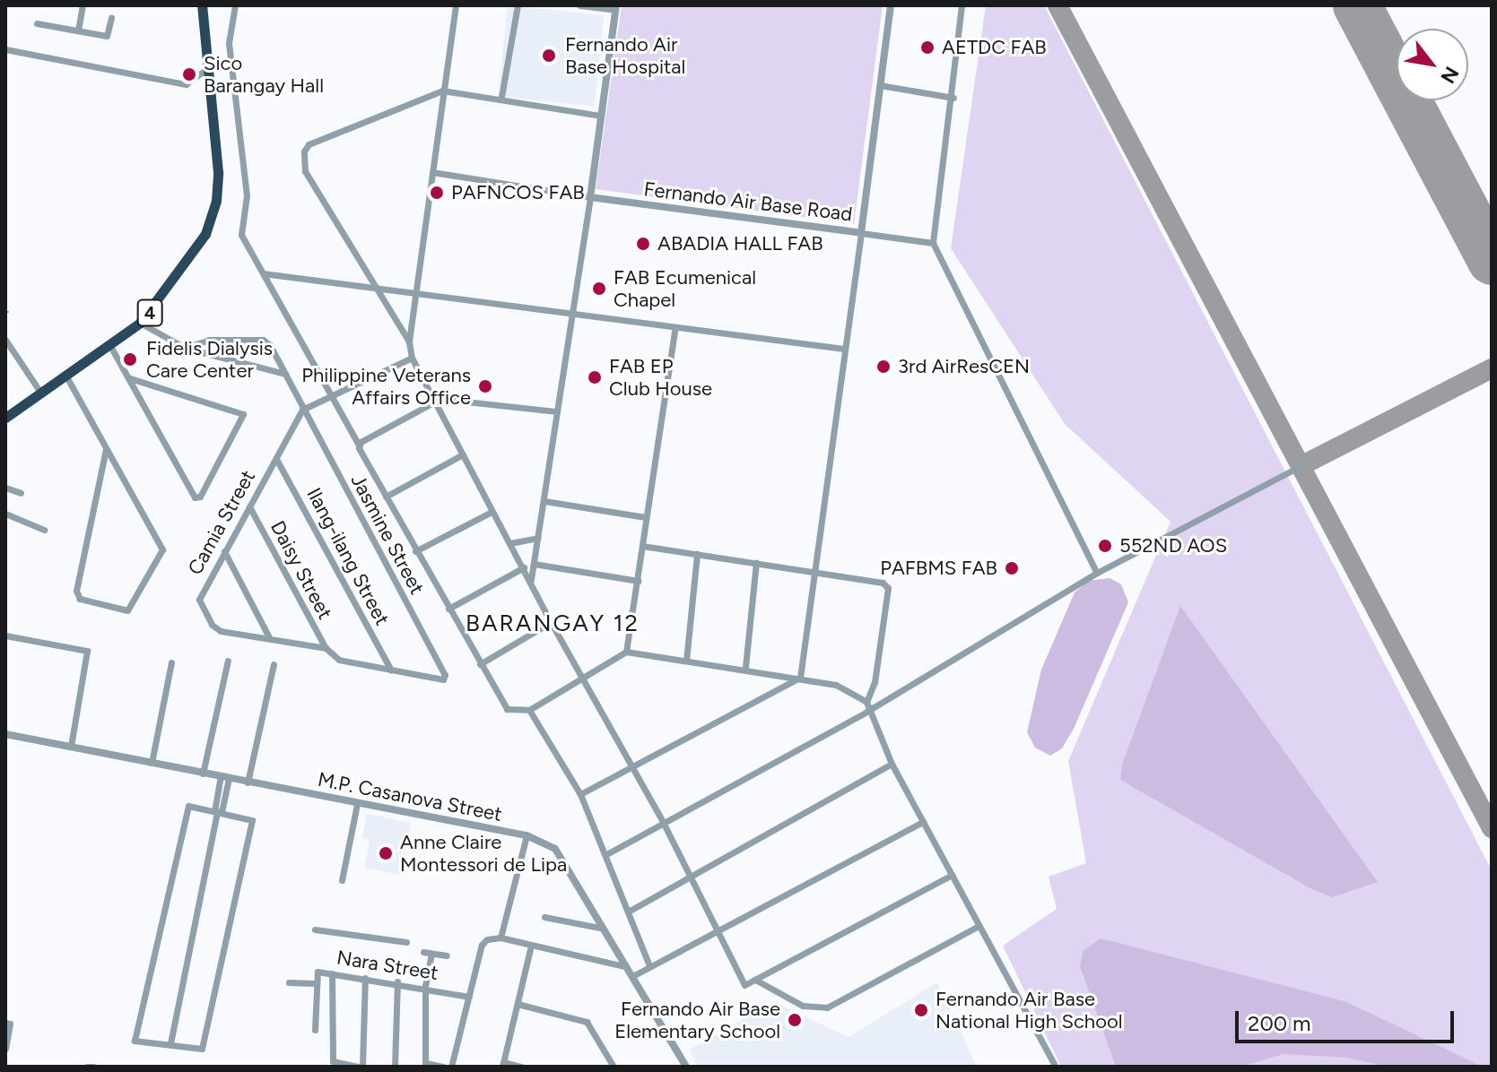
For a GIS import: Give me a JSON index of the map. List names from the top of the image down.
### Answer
{
  "streets": {
    "highway": ["4"],
    "street": [
      "Fernando Air Base Road",
      "Camia Street",
      "Jasmine Street",
      "Ilang-ilang Street",
      "Daisy Street",
      "M.P. Casanova Street",
      "Nara Street"
    ]
  },
  "crossings": [
    ["Camia Street", "Jasmine Street"],
    ["Camia Street", "Ilang-ilang Street"],
    ["Camia Street", "Daisy Street"]
  ],
  "districts": ["BARANGAY 12"],
  "places": [
    "AETDC FAB",
    "Fernando Air Base Hospital",
    "Sico Barangay Hall",
    "PAFNCOS FAB",
    "ABADIA HALL FAB",
    "FAB Ecumenical Chapel",
    "Fidelis Dialysis Care Center",
    "3rd AirResCEN",
    "FAB EP Club House",
    "Philippine Veterans Affairs Office",
    "552ND AOS",
    "PAFBMS FAB",
    "Anne Claire Montessori de Lipa",
    "Fernando Air Base National High School",
    "Fernando Air Base Elementary School"
  ],
  "scale_bar": "200 m",
  "north": "bottom right"
}
